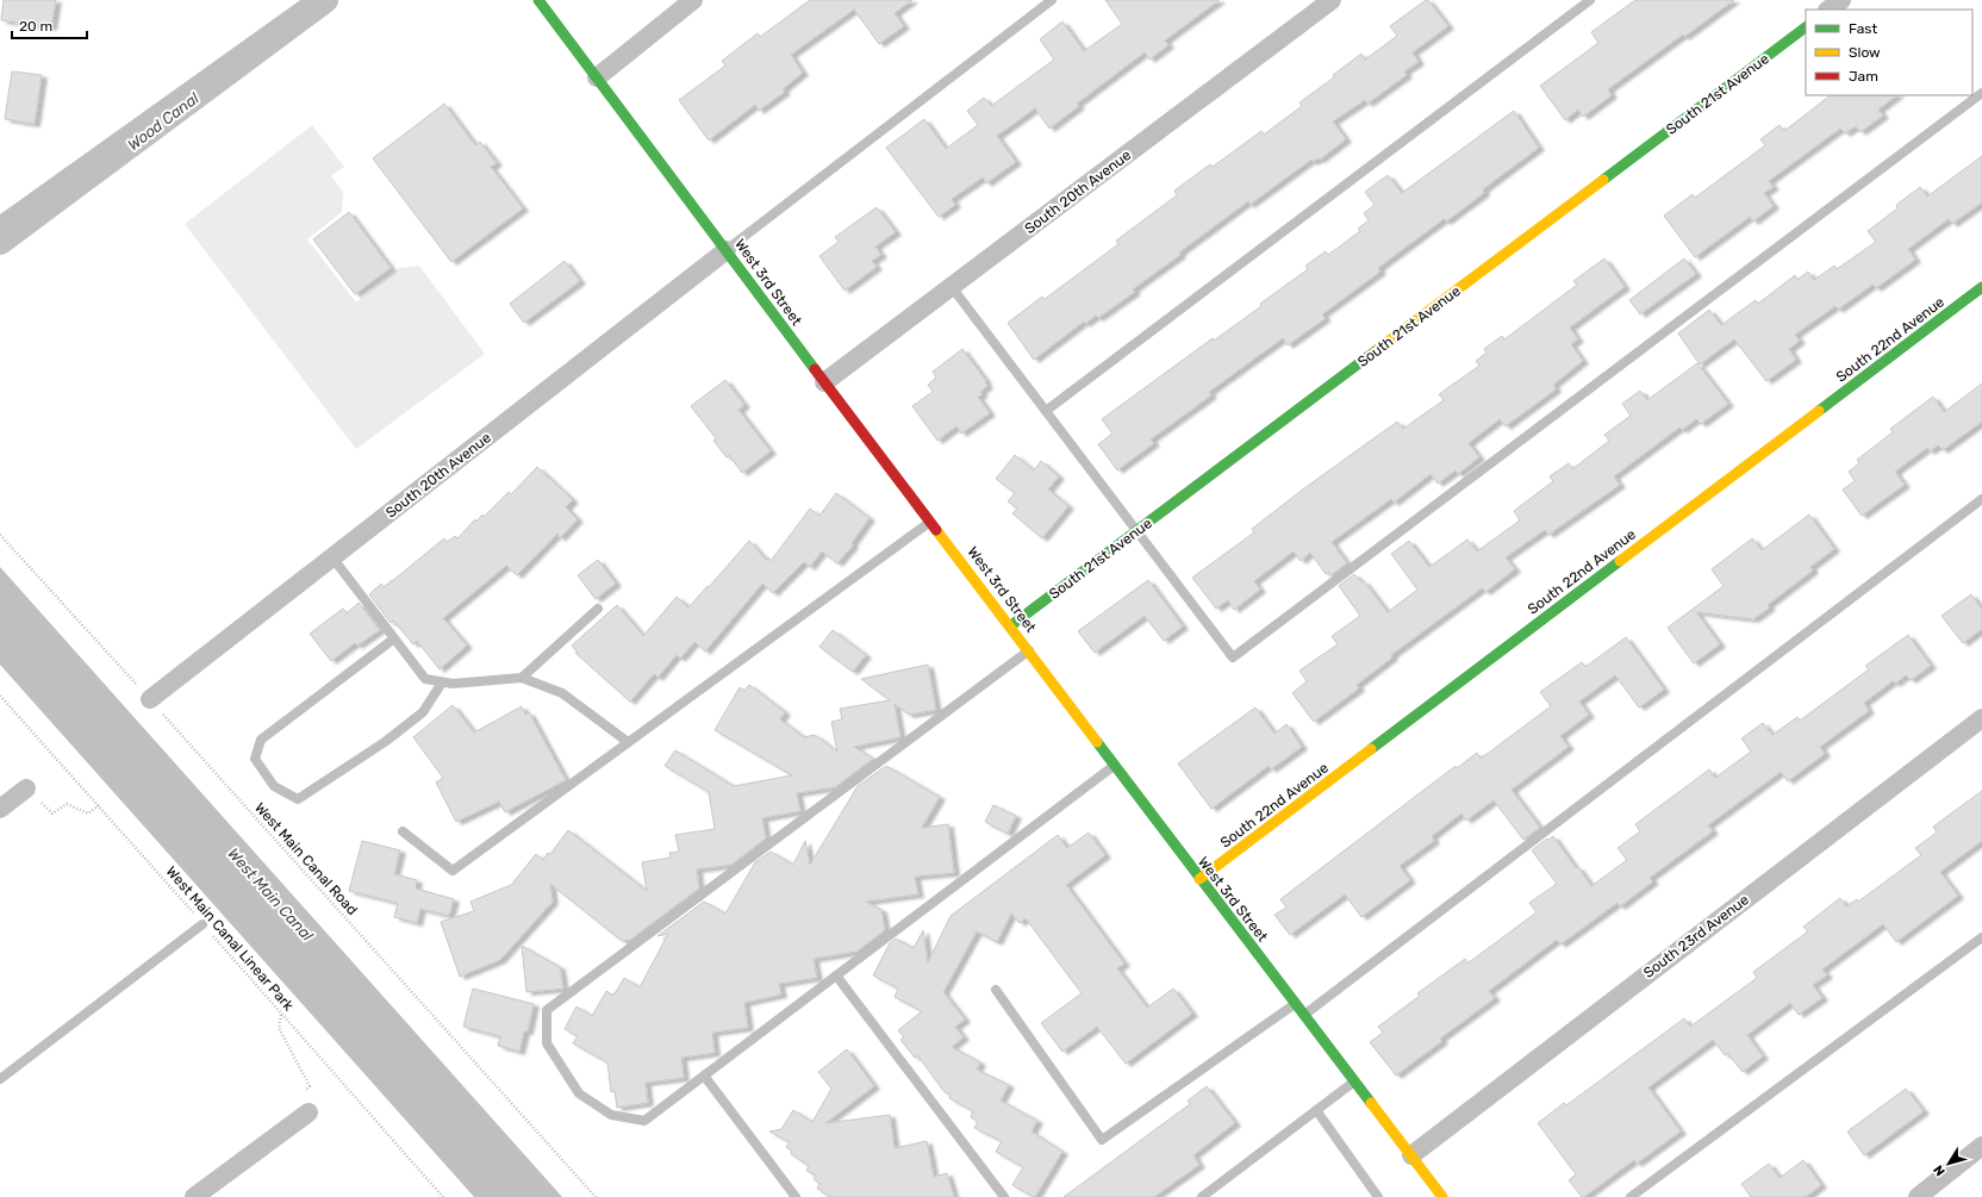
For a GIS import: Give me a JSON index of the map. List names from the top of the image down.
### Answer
{
  "streets": {
    "street": [
      "South 21st Avenue",
      "South 20th Avenue",
      "West 3rd Street",
      "South 22nd Avenue",
      "South 23rd Avenue"
    ],
    "path": ["West Main Canal Road", "West Main Canal Linear Park"]
  },
  "crossings": [
    ["South 21st Avenue", "West 3rd Street"],
    ["South 20th Avenue", "West 3rd Street"],
    ["South 20th Avenue", "West Main Canal Road"],
    ["West 3rd Street", "South 22nd Avenue"],
    ["West 3rd Street", "South 23rd Avenue"]
  ],
  "water": ["Wood Canal", "West Main Canal"],
  "legend": ["Fast", "Slow", "Jam"],
  "scale_bar": "20 m",
  "north": "bottom left"
}
